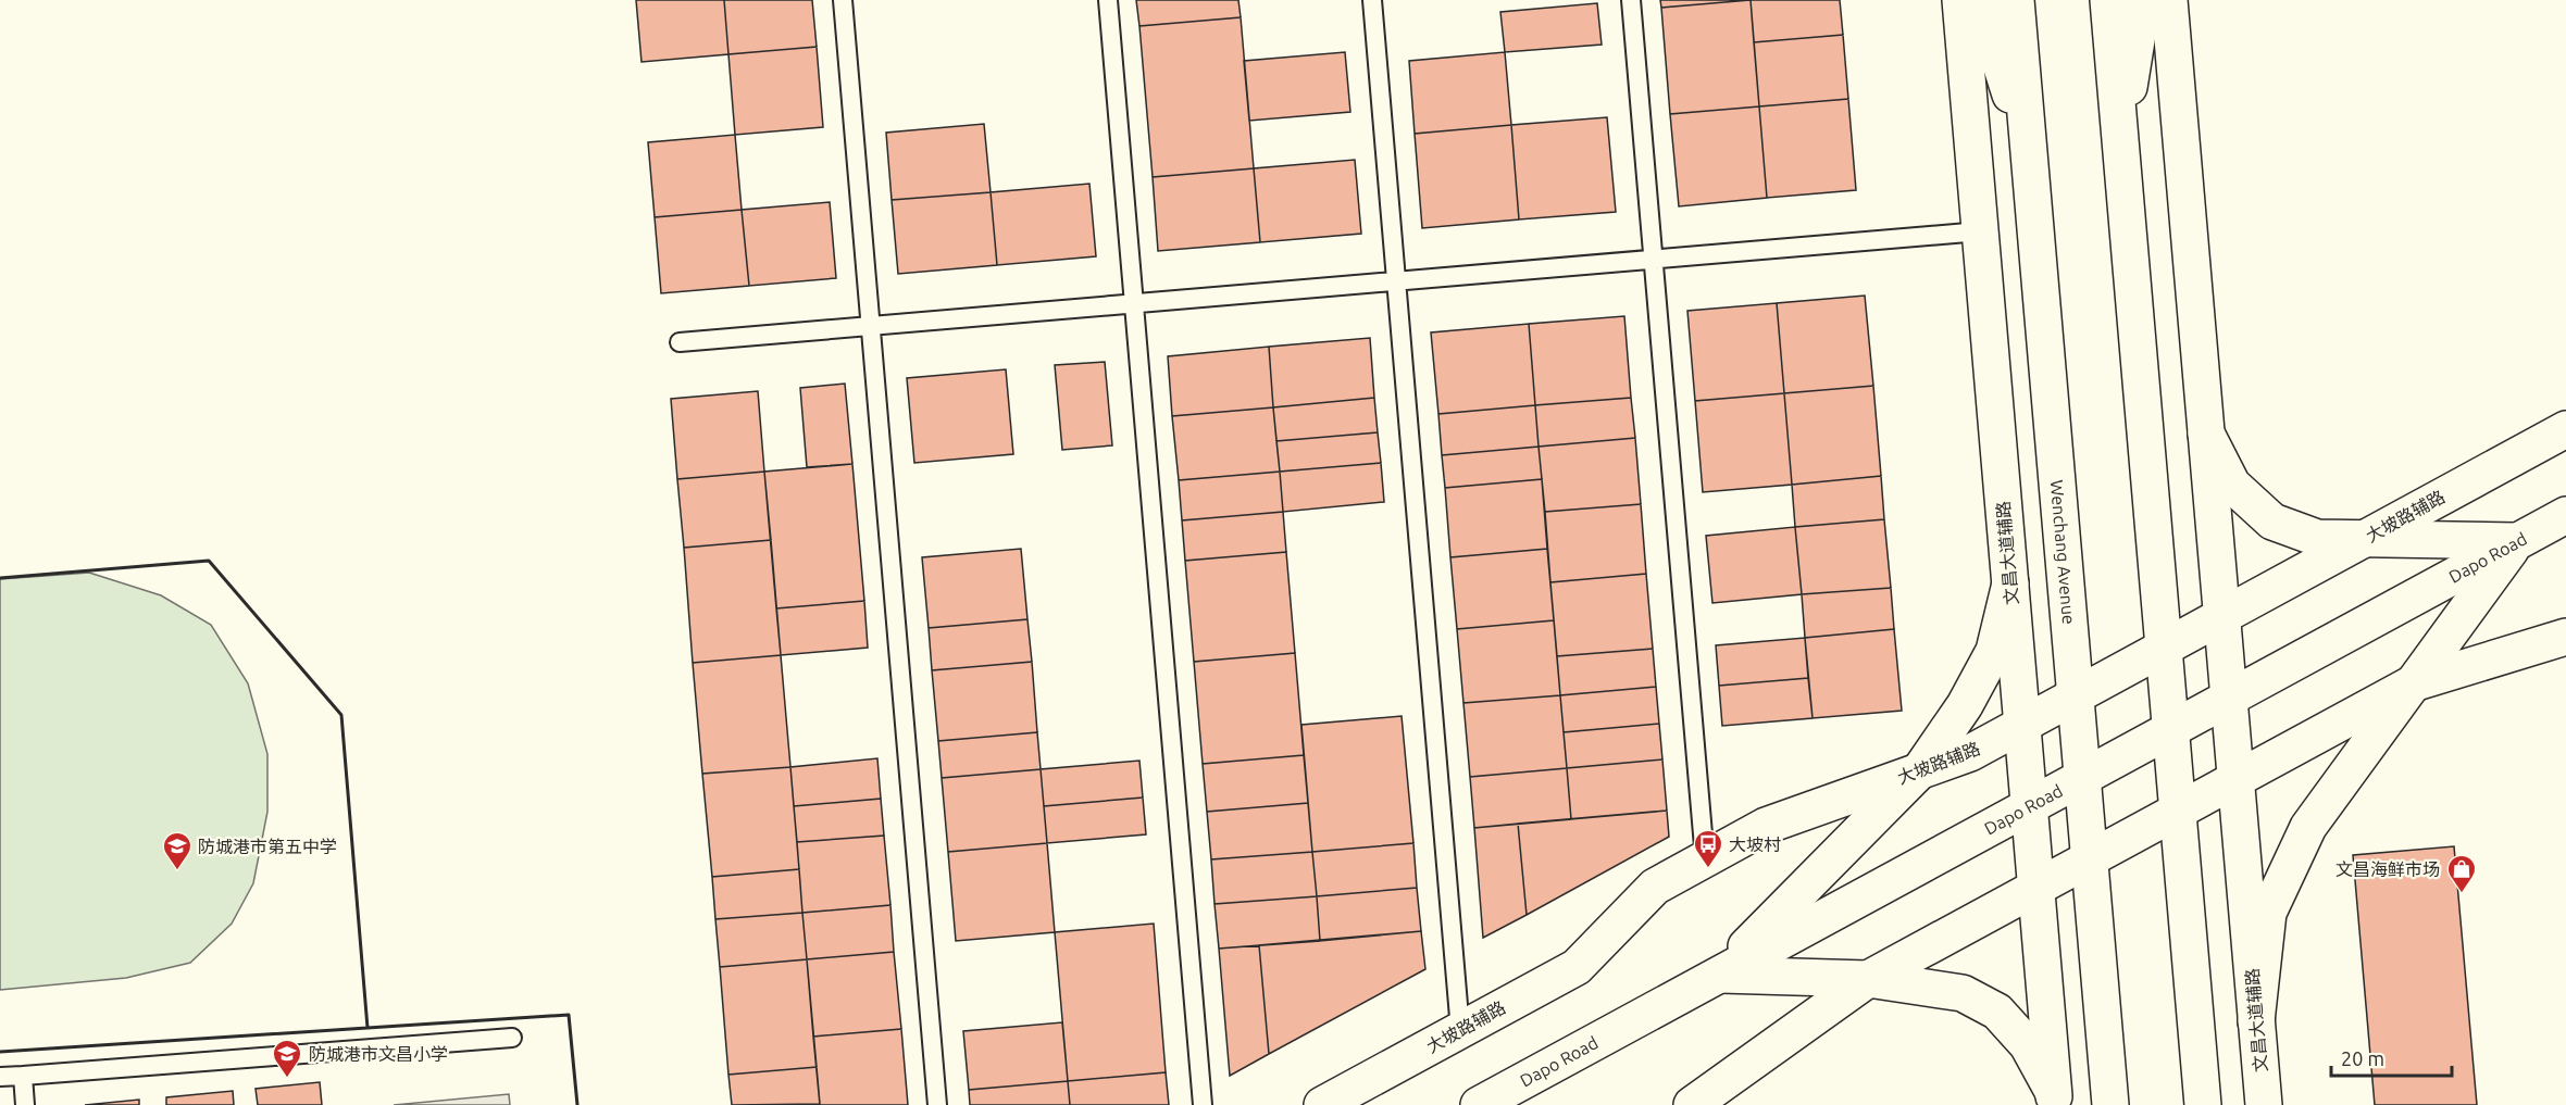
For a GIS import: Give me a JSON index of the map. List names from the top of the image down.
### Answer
{
  "streets": {
    "main road": [
      "大坡路辅路",
      "Wenchang Avenue",
      "文昌大道辅路",
      "Dapo Road"
    ]
  },
  "crossings": [
    ["大坡路辅路", "Wenchang Avenue"],
    ["大坡路辅路", "文昌大道辅路"],
    ["Wenchang Avenue", "Dapo Road"],
    ["文昌大道辅路", "Dapo Road"]
  ],
  "places": {
    "bus stop": ["大坡村"],
    "school or university": ["防城港市第五中学", "防城港市文昌小学"],
    "shop": ["文昌海鲜市场"]
  },
  "scale_bar": "20 m"
}
